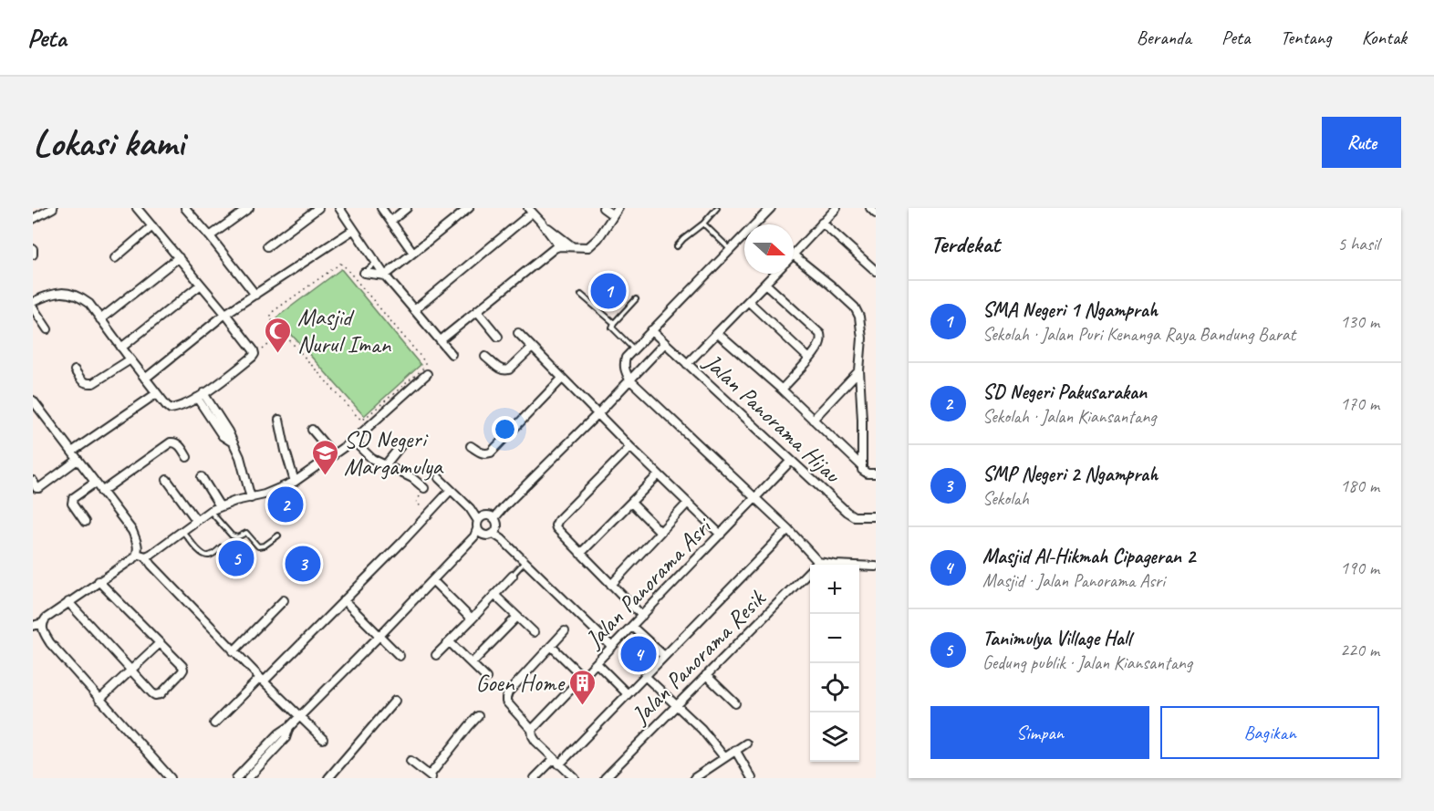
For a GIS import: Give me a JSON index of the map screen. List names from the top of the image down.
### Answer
{
  "streets": {
    "street": ["Jalan Panorama Hijau", "Jalan Panorama Asri", "Jalan Panorama Resik"]
  },
  "crossings": [
    ["Jalan Panorama Hijau", "Jalan Panorama Asri"]
  ],
  "places": {
    "mosque": ["Masjid Nurul Iman"],
    "school or university": ["SD Negeri Margamulya"],
    "building": ["Goen Home"]
  },
  "north": "right",
  "page": {
    "header": "Peta",
    "nav": [
      "Beranda",
      "Peta",
      "Tentang",
      "Kontak"
    ],
    "buttons": [
      "Rute",
      ["Simpan", "Bagikan"]
    ],
    "title": "Lokasi kami",
    "heading": ["Terdekat", "5 hasil"],
    "pins": [
      "1",
      "2",
      "5",
      "3",
      "4"
    ],
    "list": [
      {
        "mark": "1",
        "name": "SMA Negeri 1 Ngamprah",
        "note": "Sekolah · Jalan Puri Kenanga Raya Bandung Barat",
        "value": "130 m"
      },
      {
        "mark": "2",
        "name": "SD Negeri Pakusarakan",
        "note": "Sekolah · Jalan Kiansantang",
        "value": "170 m"
      },
      {
        "mark": "3",
        "name": "SMP Negeri 2 Ngamprah",
        "note": "Sekolah",
        "value": "180 m"
      },
      {
        "mark": "4",
        "name": "Masjid Al-Hikmah Cipageran 2",
        "note": "Masjid · Jalan Panorama Asri",
        "value": "190 m"
      },
      {
        "mark": "5",
        "name": "Tanimulya Village Hall",
        "note": "Gedung publik · Jalan Kiansantang",
        "value": "220 m"
      }
    ],
    "map_buttons": ["+", "−"]
  }
}
